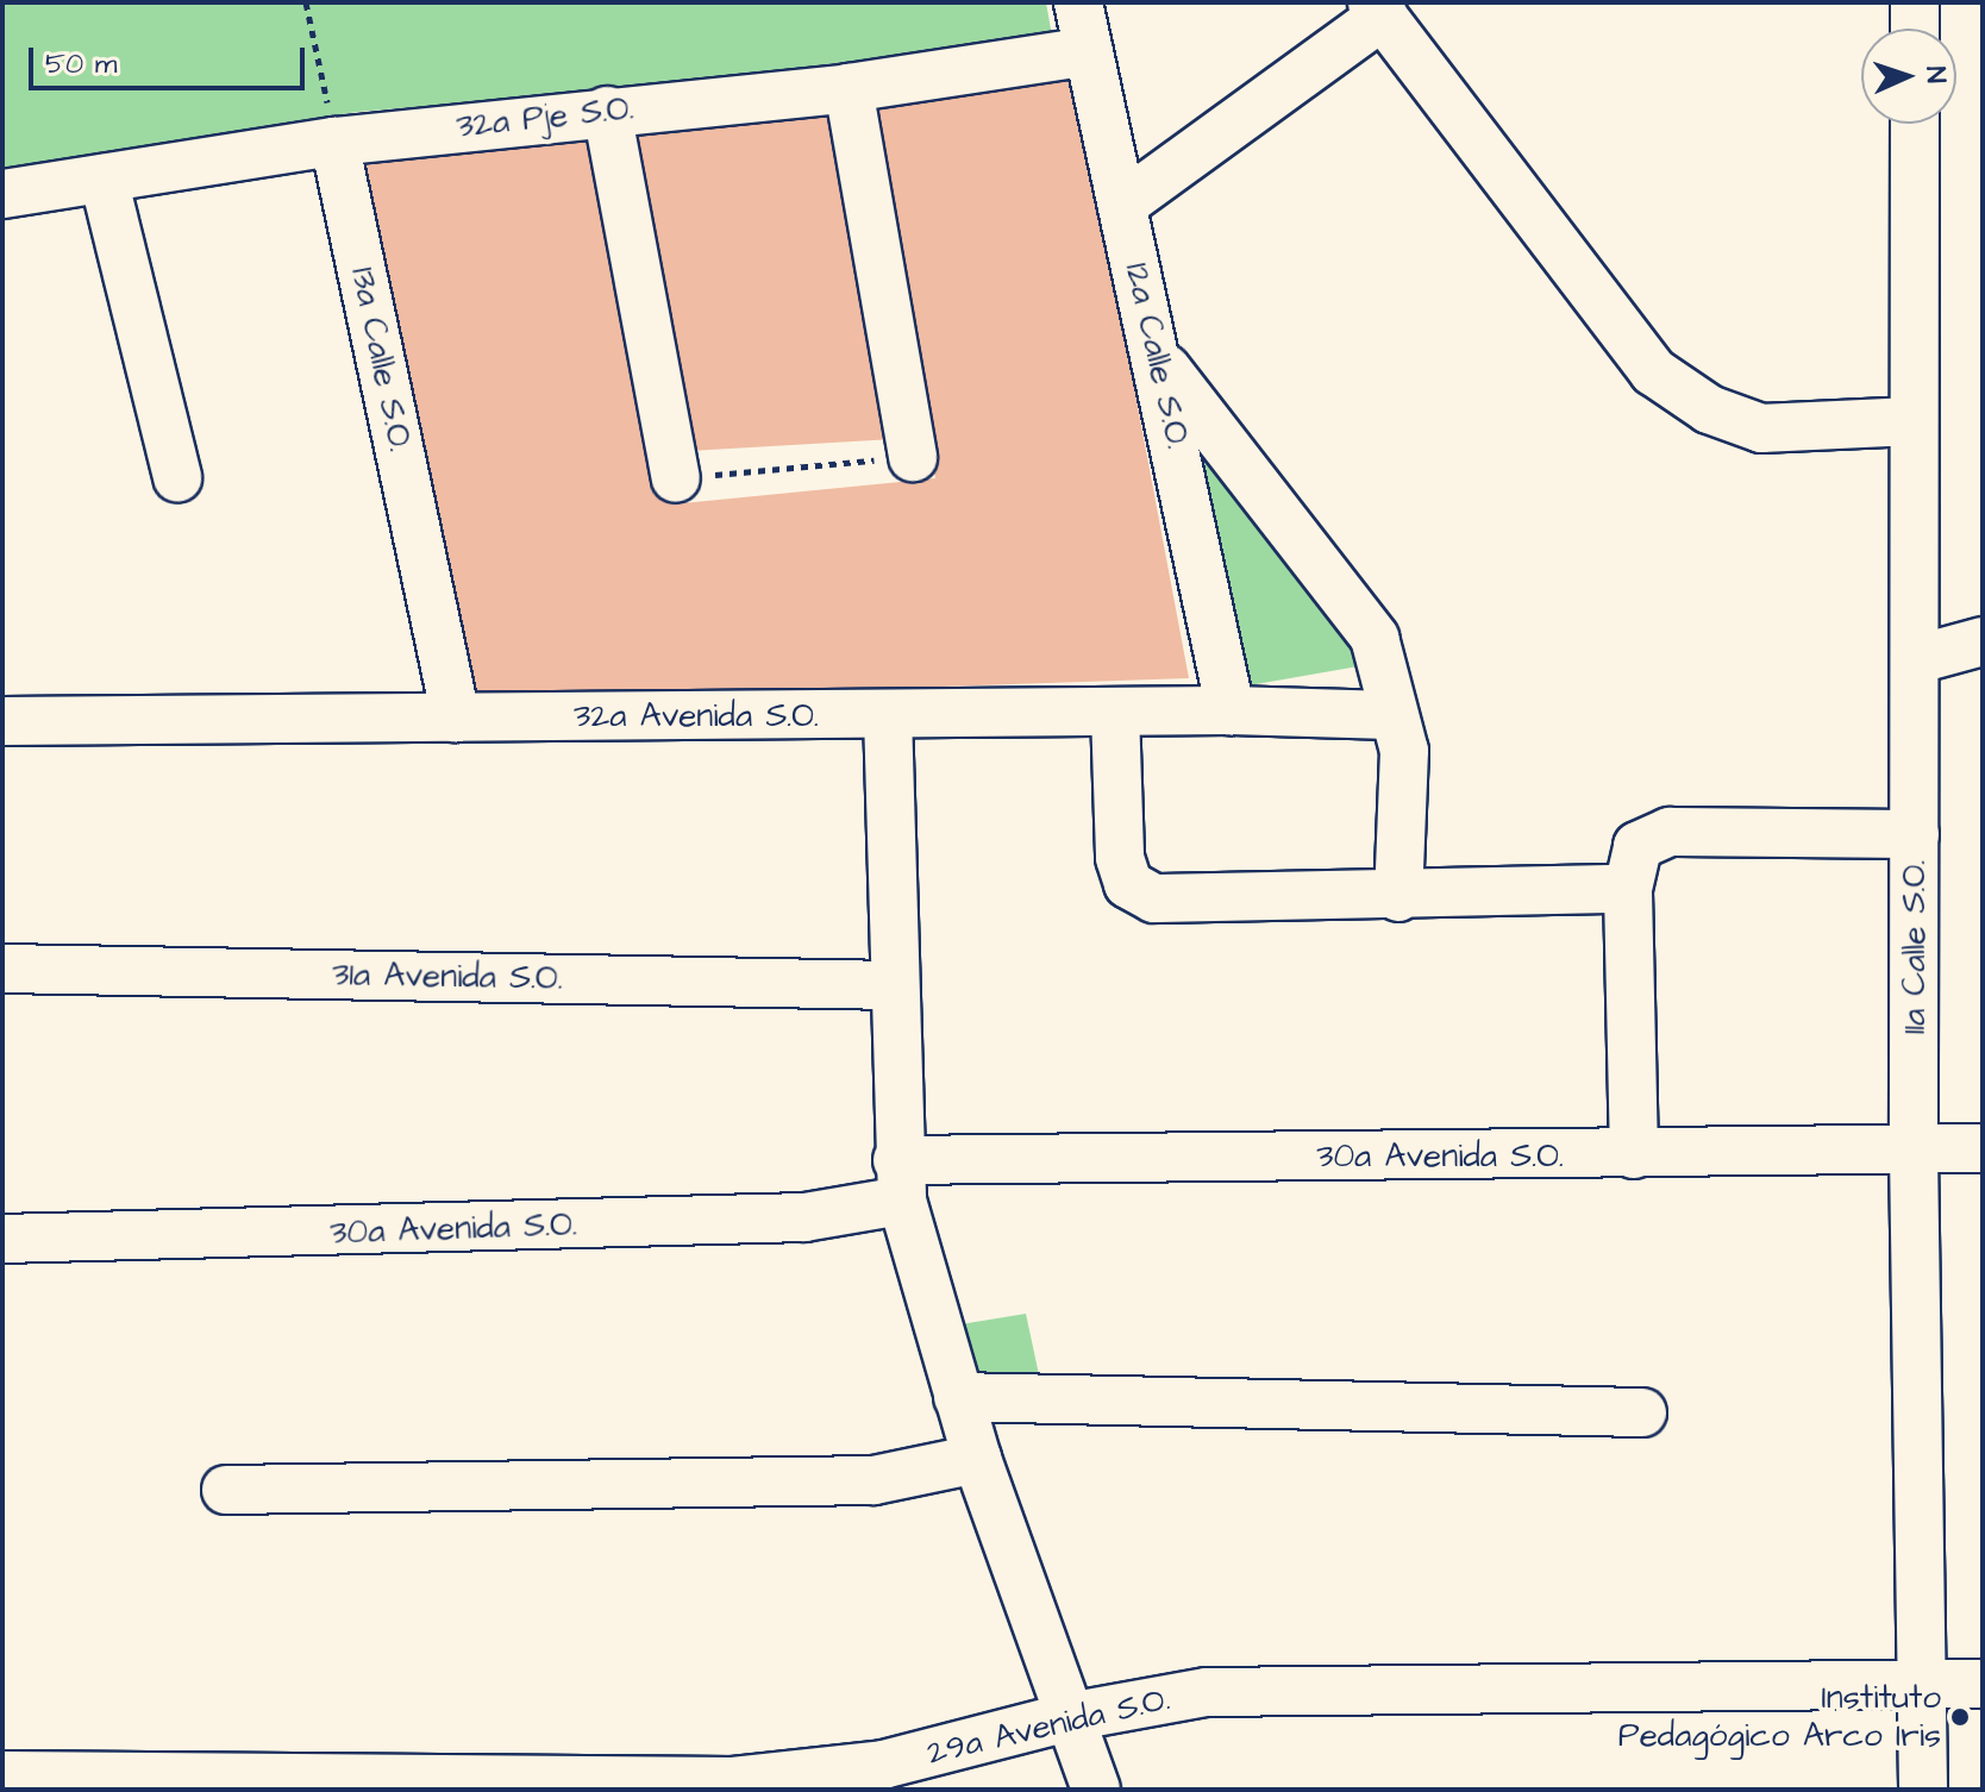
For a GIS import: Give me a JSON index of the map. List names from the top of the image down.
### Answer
{
  "streets": {
    "street": [
      "32a Pje S.O.",
      "12a Calle S.O.",
      "13a Calle S.O.",
      "32a Avenida S.O.",
      "11a Calle S.O.",
      "31a Avenida S.O.",
      "30a Avenida S.O.",
      "29a Avenida S.O."
    ]
  },
  "crossings": [
    ["32a Pje S.O.", "12a Calle S.O."],
    ["32a Pje S.O.", "13a Calle S.O."],
    ["12a Calle S.O.", "32a Avenida S.O."],
    ["13a Calle S.O.", "32a Avenida S.O."],
    ["11a Calle S.O.", "30a Avenida S.O."],
    ["11a Calle S.O.", "29a Avenida S.O."]
  ],
  "places": ["Instituto Pedagógico Arco Iris"],
  "scale_bar": "50 m",
  "north": "right"
}
